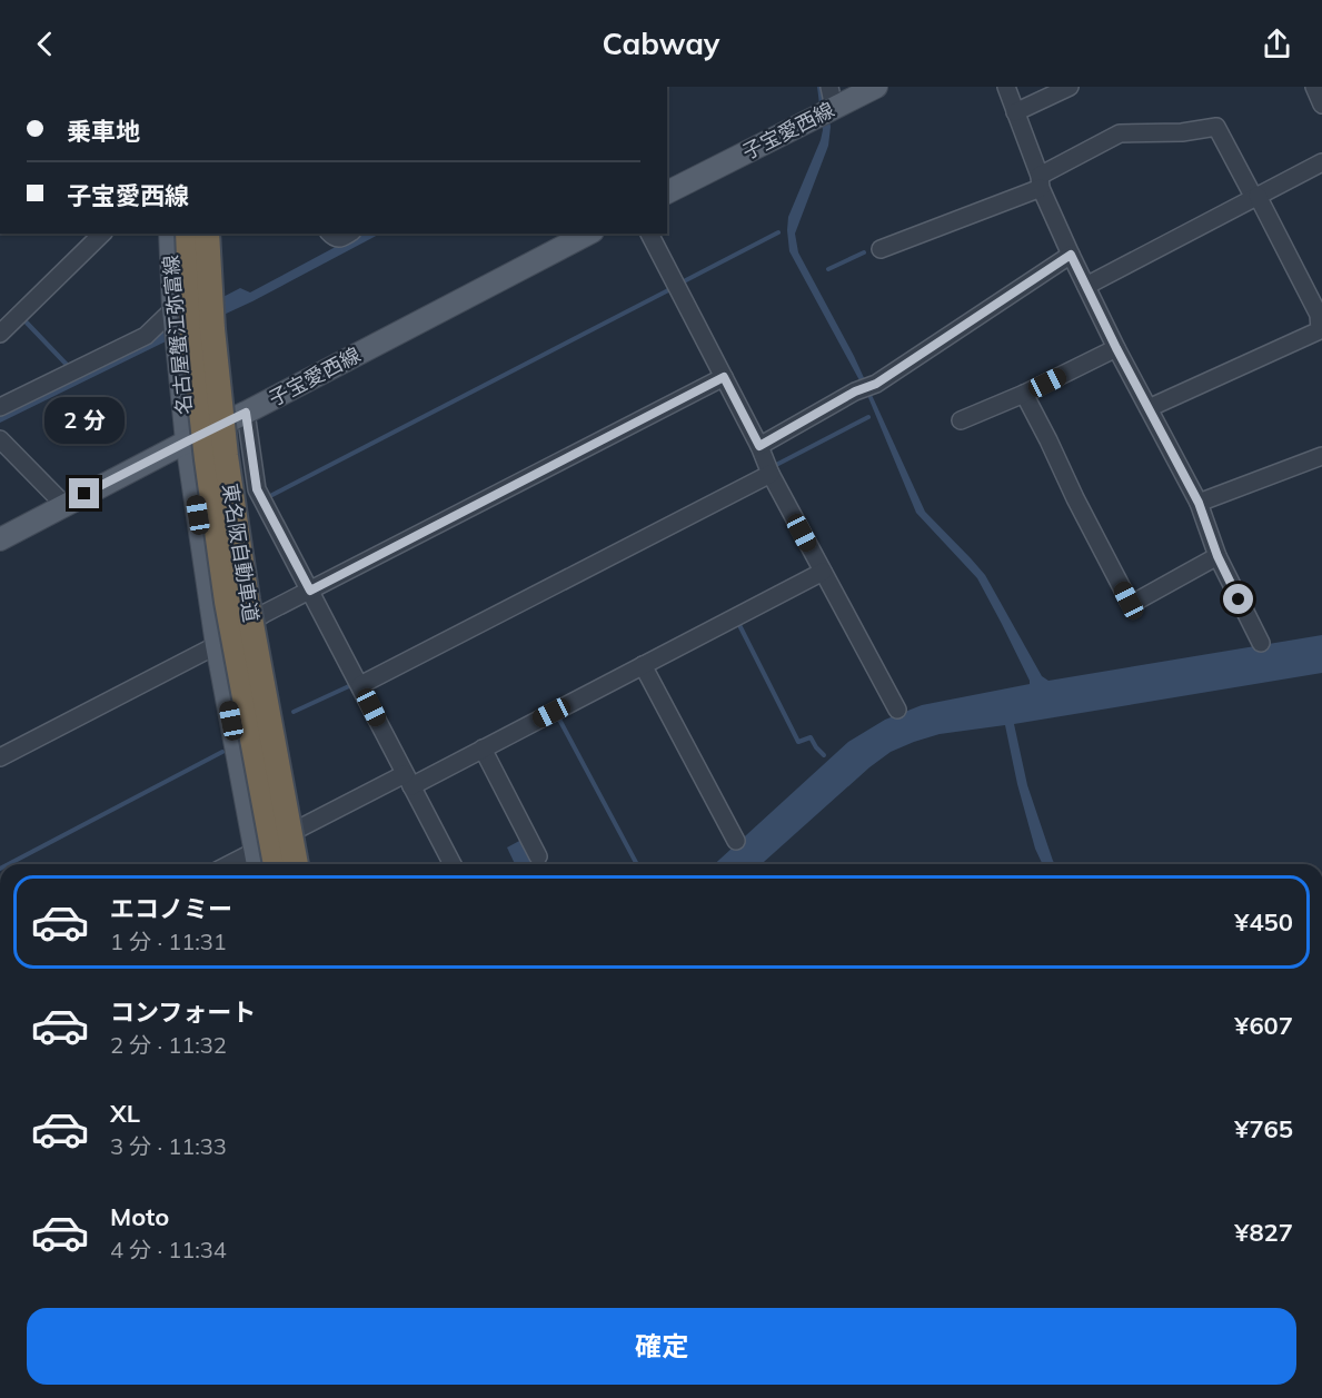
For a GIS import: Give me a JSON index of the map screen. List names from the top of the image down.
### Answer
{
  "streets": {
    "highway": ["東名阪自動車道"],
    "main road": ["子宝愛西線", "名古屋蟹江弥富線"]
  },
  "crossings": [
    ["子宝愛西線", "名古屋蟹江弥富線"]
  ],
  "page": {
    "header": "Cabway",
    "banner": ["乗車地", "子宝愛西線"],
    "bubble": "2 分",
    "list": [
      {
        "name": "エコノミー",
        "note": "1 分 · 11:31",
        "value": "¥450"
      },
      {
        "name": "コンフォート",
        "note": "2 分 · 11:32",
        "value": "¥607"
      },
      {
        "name": "XL",
        "note": "3 分 · 11:33",
        "value": "¥765"
      },
      {
        "name": "Moto",
        "note": "4 分 · 11:34",
        "value": "¥827"
      }
    ],
    "buttons": "確定"
  }
}
